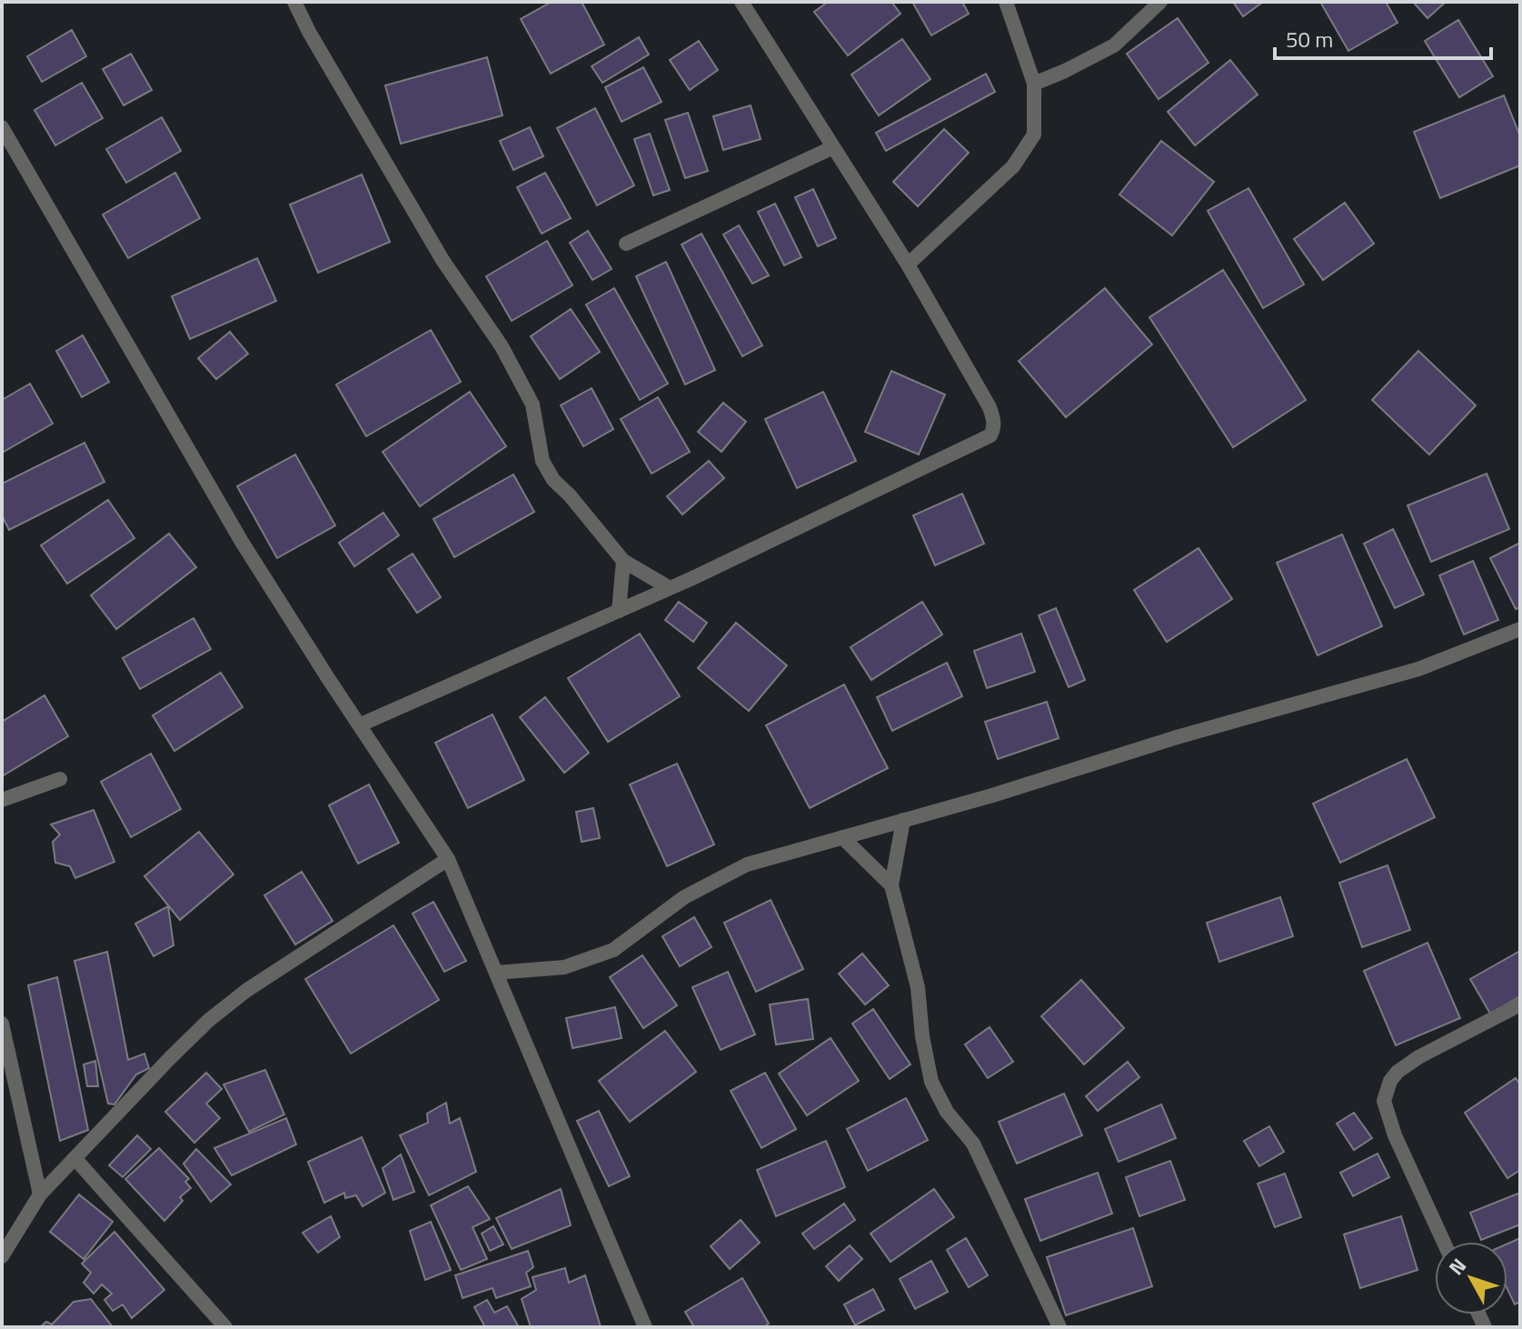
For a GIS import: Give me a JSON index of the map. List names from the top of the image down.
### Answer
{
  "scale_bar": "50 m",
  "north": "top left"
}
